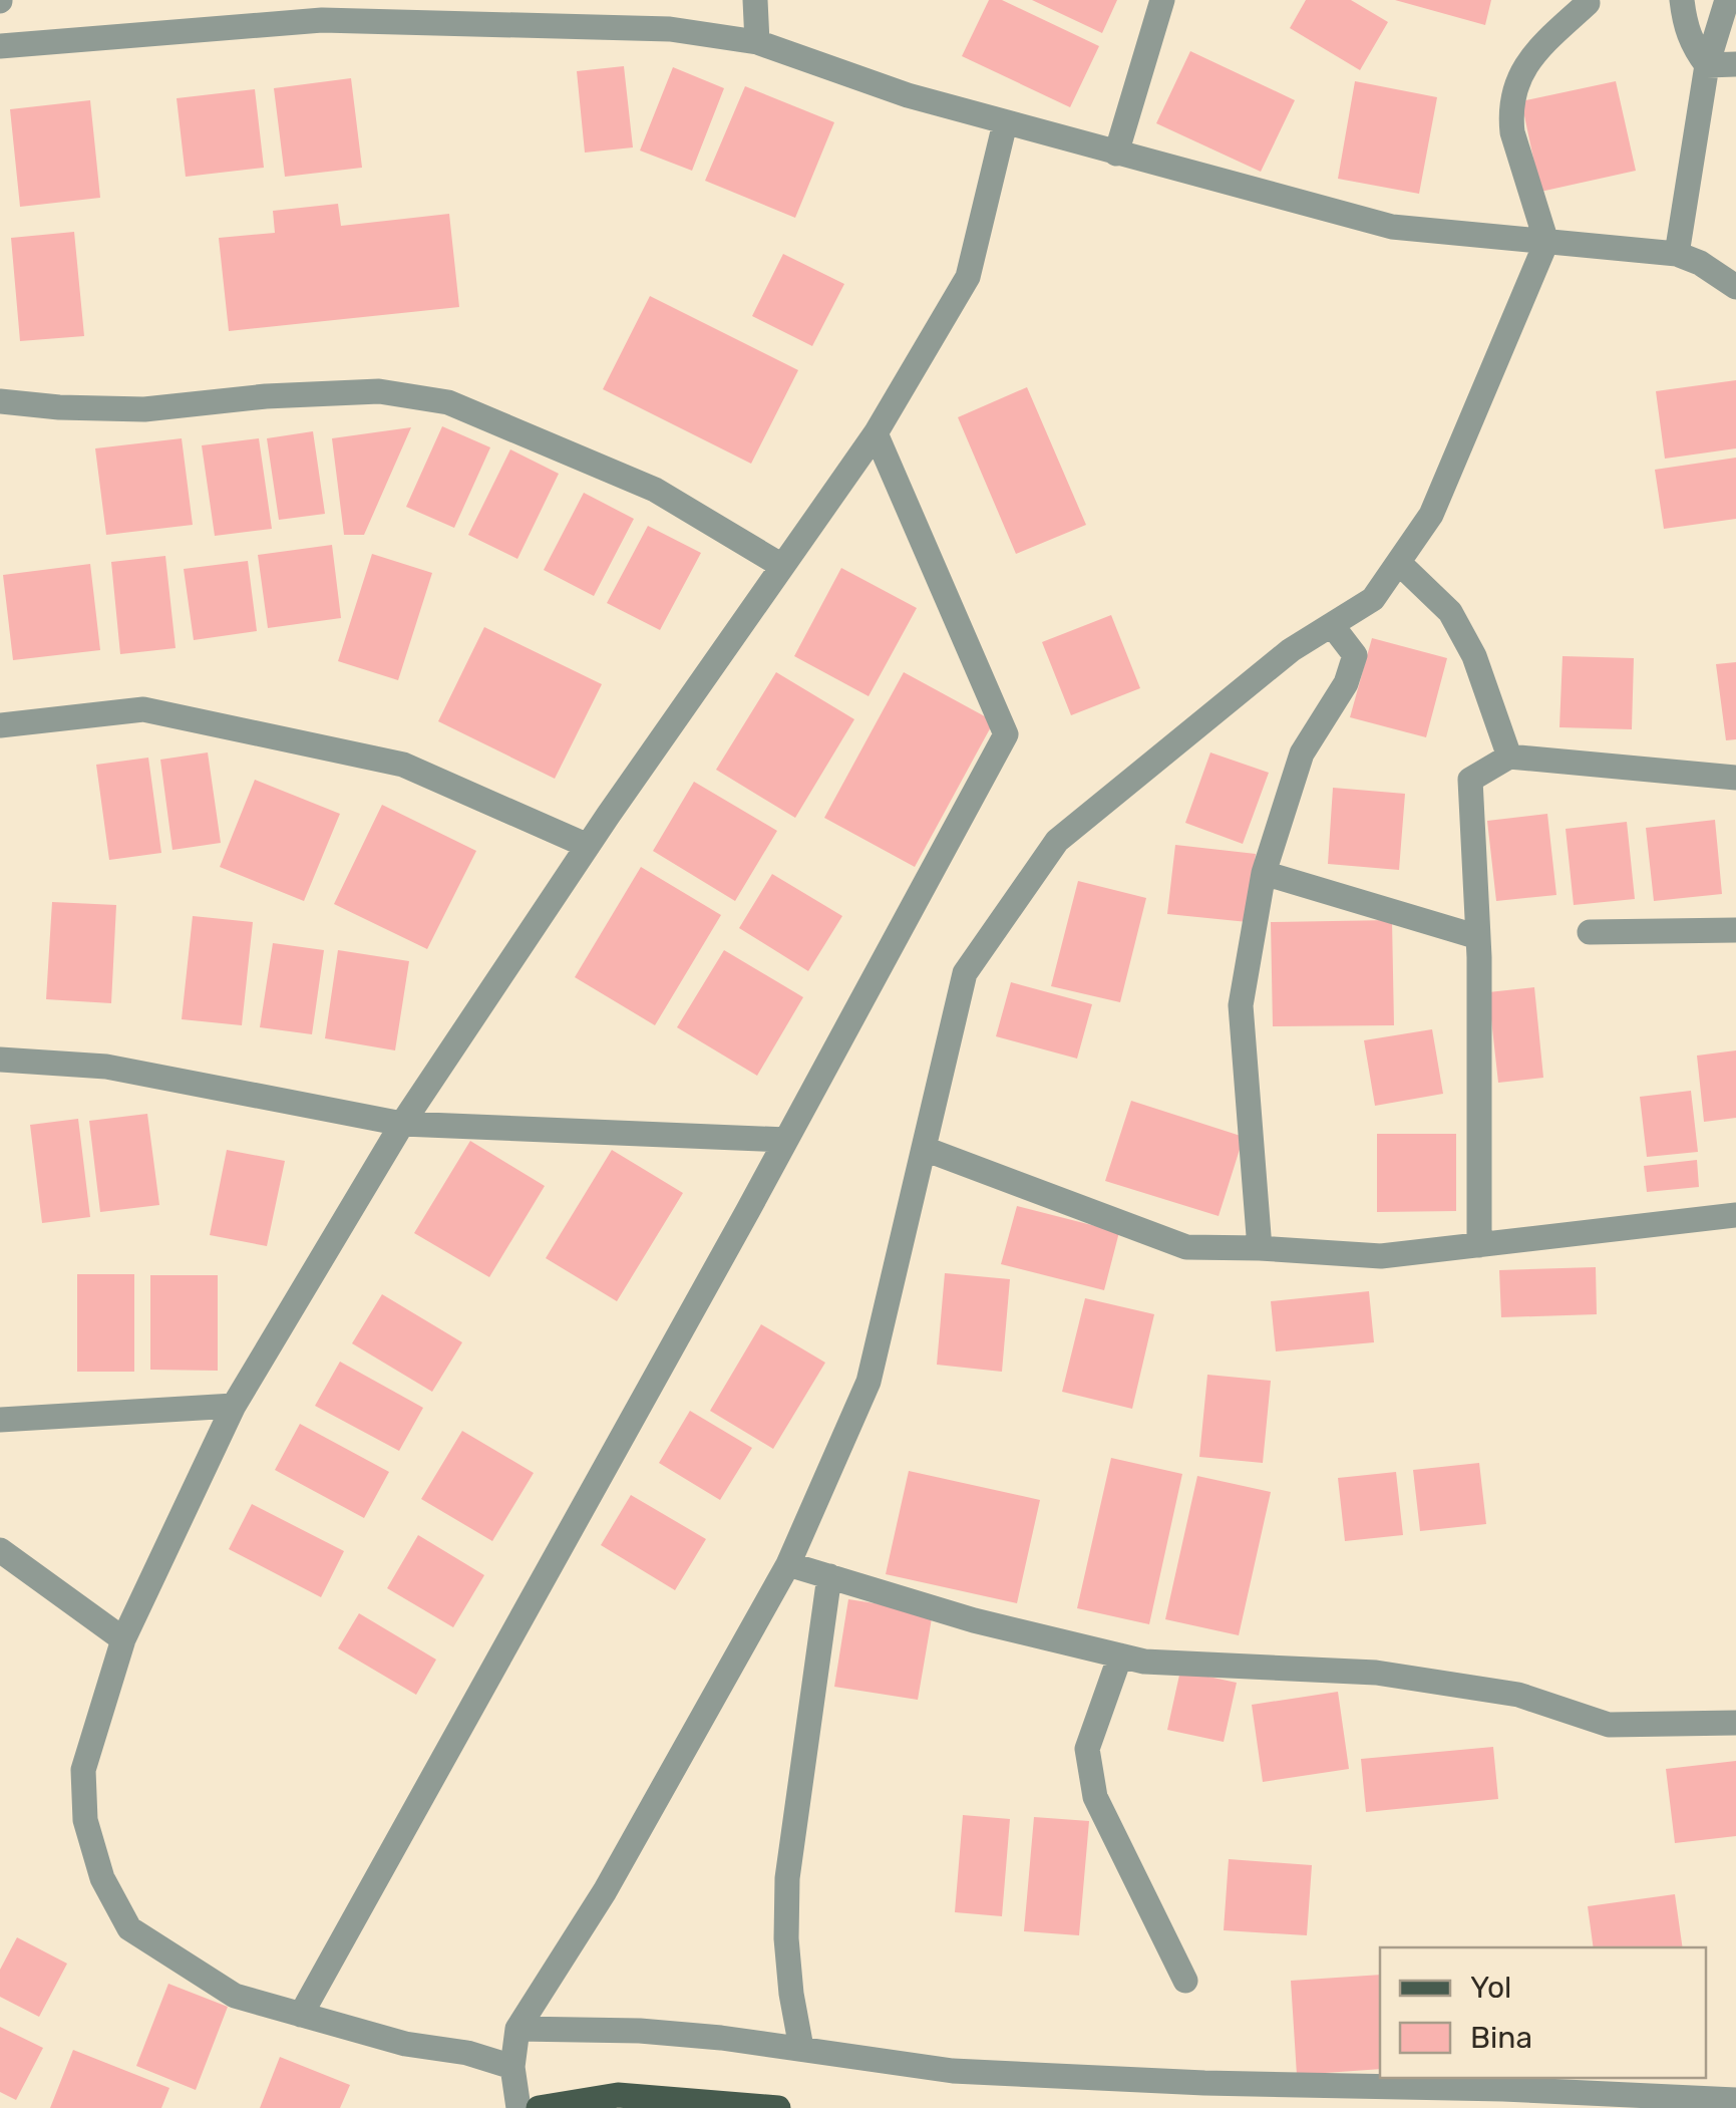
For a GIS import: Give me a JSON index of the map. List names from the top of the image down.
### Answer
{
  "legend": ["Yol", "Bina"]
}
